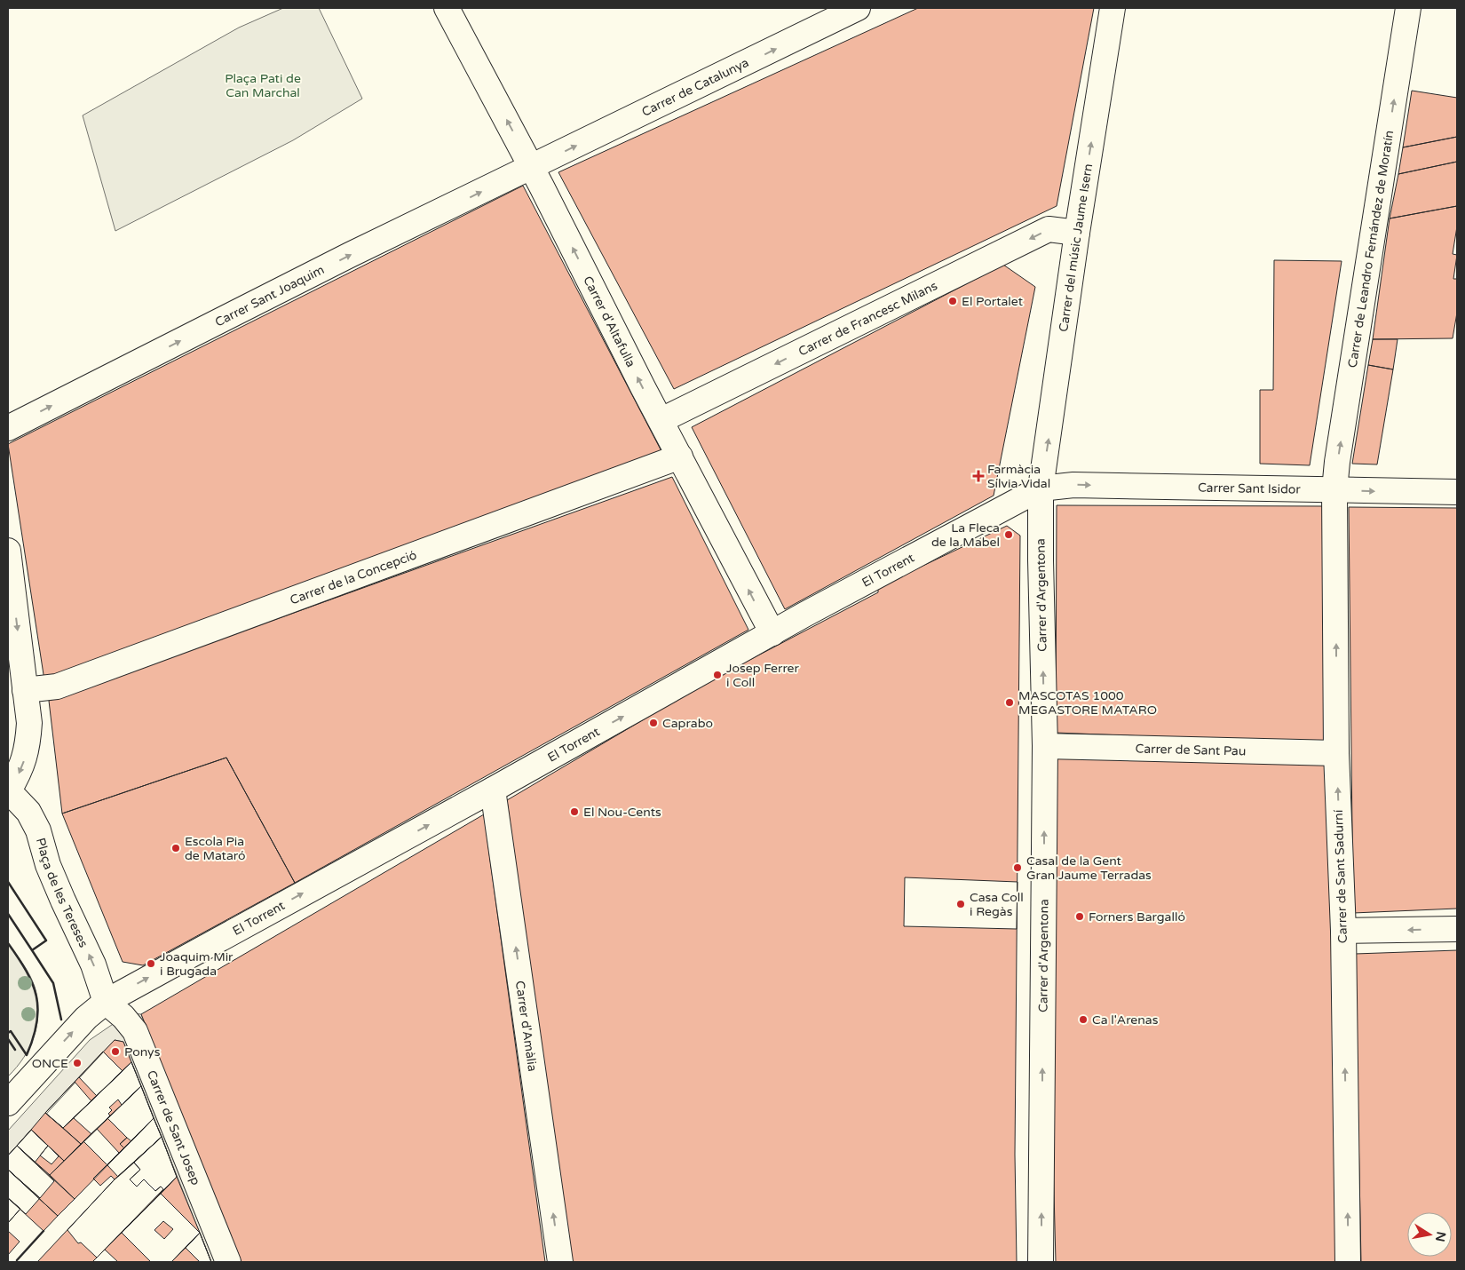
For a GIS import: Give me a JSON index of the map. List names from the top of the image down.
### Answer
{
  "streets": {
    "street": [
      "Carrer de Catalunya",
      "Carrer del músic Jaume Isern",
      "Carrer de Leandro Fernández de Moratín",
      "Carrer Sant Joaquim",
      "Carrer de Francesc Milans",
      "Carrer d'Altafulla",
      "Carrer Sant Isidor",
      "El Torrent",
      "Carrer de la Concepció",
      "Carrer d'Argentona",
      "Carrer de Sant Pau",
      "Carrer de Sant Sadurní",
      "Plaça de les Tereses",
      "Carrer d'Amàlia",
      "Carrer de Sant Josep"
    ]
  },
  "crossings": [
    ["Carrer de Catalunya", "Carrer Sant Joaquim"],
    ["Carrer de Catalunya", "Carrer d'Altafulla"],
    ["Carrer del músic Jaume Isern", "Carrer de Francesc Milans"],
    ["Carrer del músic Jaume Isern", "Carrer Sant Isidor"],
    ["Carrer del músic Jaume Isern", "El Torrent"],
    ["Carrer del músic Jaume Isern", "Carrer d'Argentona"],
    ["Carrer de Leandro Fernández de Moratín", "Carrer Sant Isidor"],
    ["Carrer de Leandro Fernández de Moratín", "Carrer de Sant Sadurní"],
    ["Carrer Sant Joaquim", "Carrer d'Altafulla"],
    ["Carrer de Francesc Milans", "Carrer d'Altafulla"],
    ["Carrer d'Altafulla", "El Torrent"],
    ["Carrer d'Altafulla", "Carrer de la Concepció"],
    ["Carrer Sant Isidor", "El Torrent"],
    ["Carrer Sant Isidor", "Carrer d'Argentona"],
    ["Carrer Sant Isidor", "Carrer de Sant Sadurní"],
    ["El Torrent", "Carrer d'Argentona"],
    ["El Torrent", "Plaça de les Tereses"],
    ["El Torrent", "Carrer d'Amàlia"],
    ["El Torrent", "Carrer de Sant Josep"],
    ["Carrer d'Argentona", "Carrer de Sant Pau"],
    ["Carrer de Sant Pau", "Carrer de Sant Sadurní"],
    ["Plaça de les Tereses", "Carrer de Sant Josep"]
  ],
  "one_way": [
    "Carrer de Catalunya",
    "Carrer del músic Jaume Isern",
    "Carrer de Leandro Fernández de Moratín",
    "Carrer Sant Joaquim",
    "Carrer de Francesc Milans",
    "Carrer d'Altafulla",
    "Carrer Sant Isidor",
    "El Torrent",
    "Carrer d'Argentona",
    "Carrer de Sant Sadurní",
    "Plaça de les Tereses",
    "Carrer d'Amàlia"
  ],
  "parks": ["Plaça Pati de Can Marchal"],
  "places": {
    "other": [
      "El Portalet",
      "La Fleca de la Mabel",
      "Josep Ferrer i Coll",
      "MASCOTAS 1000 MEGASTORE MATARO",
      "Caprabo",
      "El Nou-Cents",
      "Escola Pia de Mataró",
      "Casal de la Gent Gran Jaume Terradas",
      "Casa Coll i Regàs",
      "Forners Bargalló",
      "Joaquim Mir i Brugada",
      "Ca l'Arenas",
      "Ponys",
      "ONCE"
    ],
    "health": ["Farmàcia Sílvia Vidal"]
  },
  "north": "right"
}
